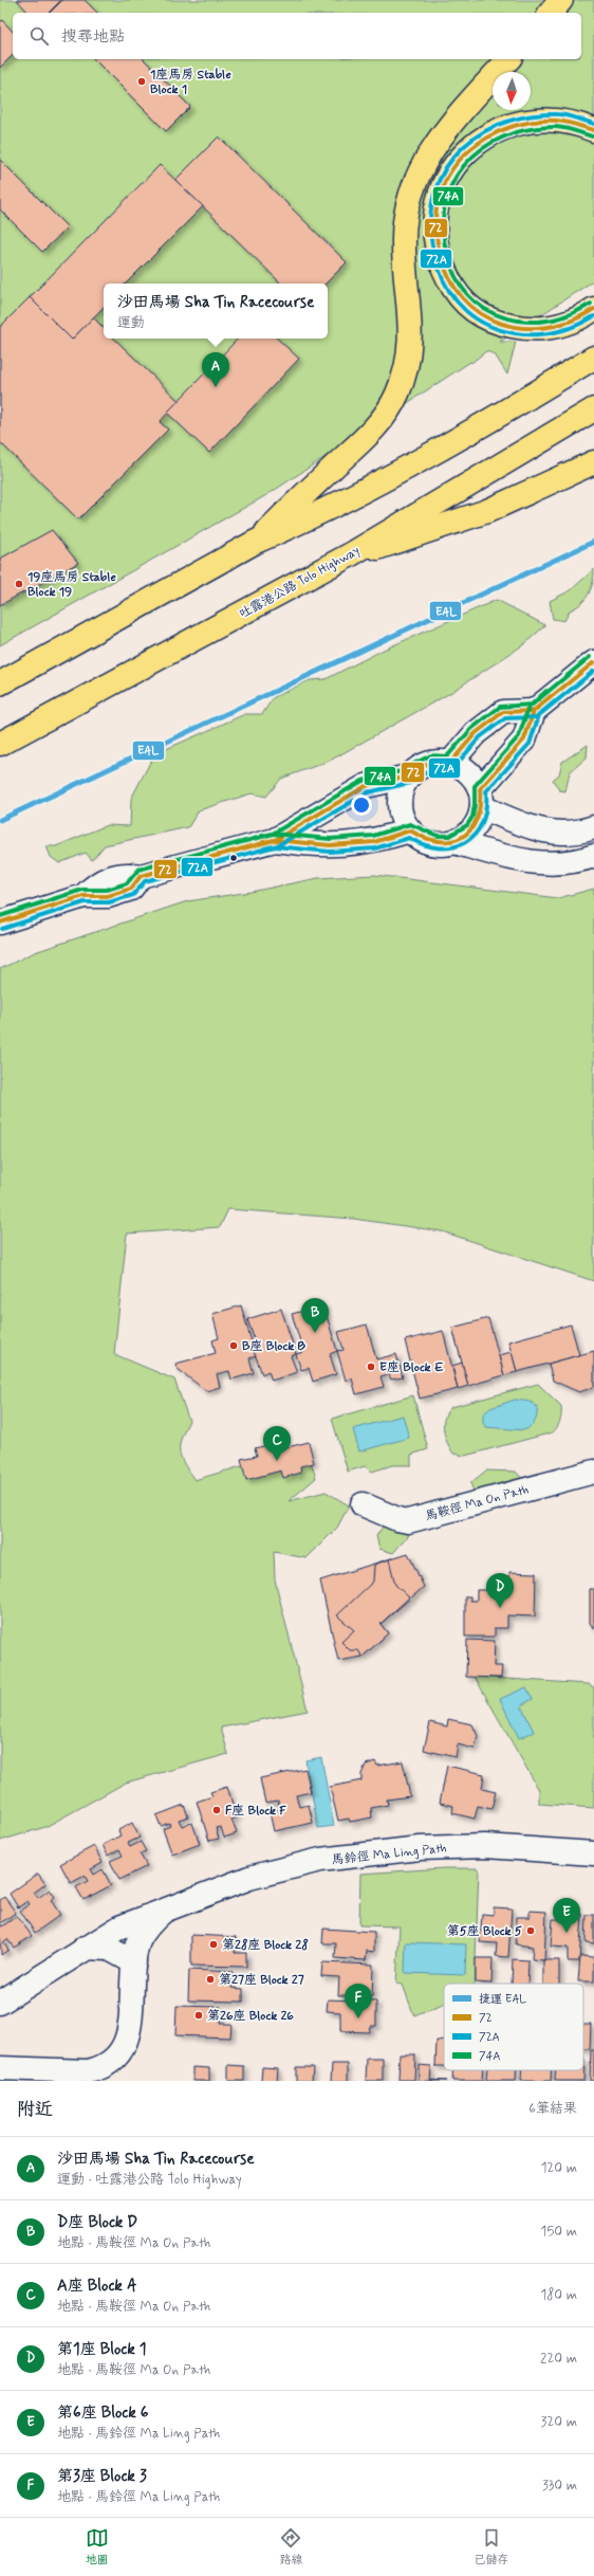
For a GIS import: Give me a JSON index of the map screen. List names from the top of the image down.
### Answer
{
  "streets": {
    "highway": ["吐露港公路 Tolo Highway"],
    "street": ["馬鞍徑 Ma On Path", "馬鈴徑 Ma Ling Path"]
  },
  "places": [
    "1座馬房 Stable Block 1",
    "19座馬房 Stable Block 19",
    "B座 Block B",
    "E座 Block E",
    "F座 Block F",
    "第5座 Block 5",
    "第28座 Block 28",
    "第27座 Block 27",
    "第26座 Block 26"
  ],
  "lines": [
    "transit line 72A",
    "transit line 72",
    "transit line 74A",
    "metro line EAL"
  ],
  "legend": [
    "捷運 EAL",
    "72",
    "72A",
    "74A"
  ],
  "north": "bottom",
  "page": {
    "search": "搜尋地點",
    "popup": ["沙田馬場 Sha Tin Racecourse", "運動"],
    "pins": [
      "A",
      "B",
      "C",
      "D",
      "E",
      "F"
    ],
    "heading": ["附近", "6筆結果"],
    "list": [
      {
        "mark": "A",
        "name": "沙田馬場 Sha Tin Racecourse",
        "note": "運動 · 吐露港公路 Tolo Highway",
        "value": "120 m"
      },
      {
        "mark": "B",
        "name": "D座 Block D",
        "note": "地點 · 馬鞍徑 Ma On Path",
        "value": "150 m"
      },
      {
        "mark": "C",
        "name": "A座 Block A",
        "note": "地點 · 馬鞍徑 Ma On Path",
        "value": "180 m"
      },
      {
        "mark": "D",
        "name": "第1座 Block 1",
        "note": "地點 · 馬鞍徑 Ma On Path",
        "value": "220 m"
      },
      {
        "mark": "E",
        "name": "第6座 Block 6",
        "note": "地點 · 馬鈴徑 Ma Ling Path",
        "value": "320 m"
      },
      {
        "mark": "F",
        "name": "第3座 Block 3",
        "note": "地點 · 馬鈴徑 Ma Ling Path",
        "value": "330 m"
      }
    ],
    "nav": ["地圖", "路線", "已儲存"]
  }
}
